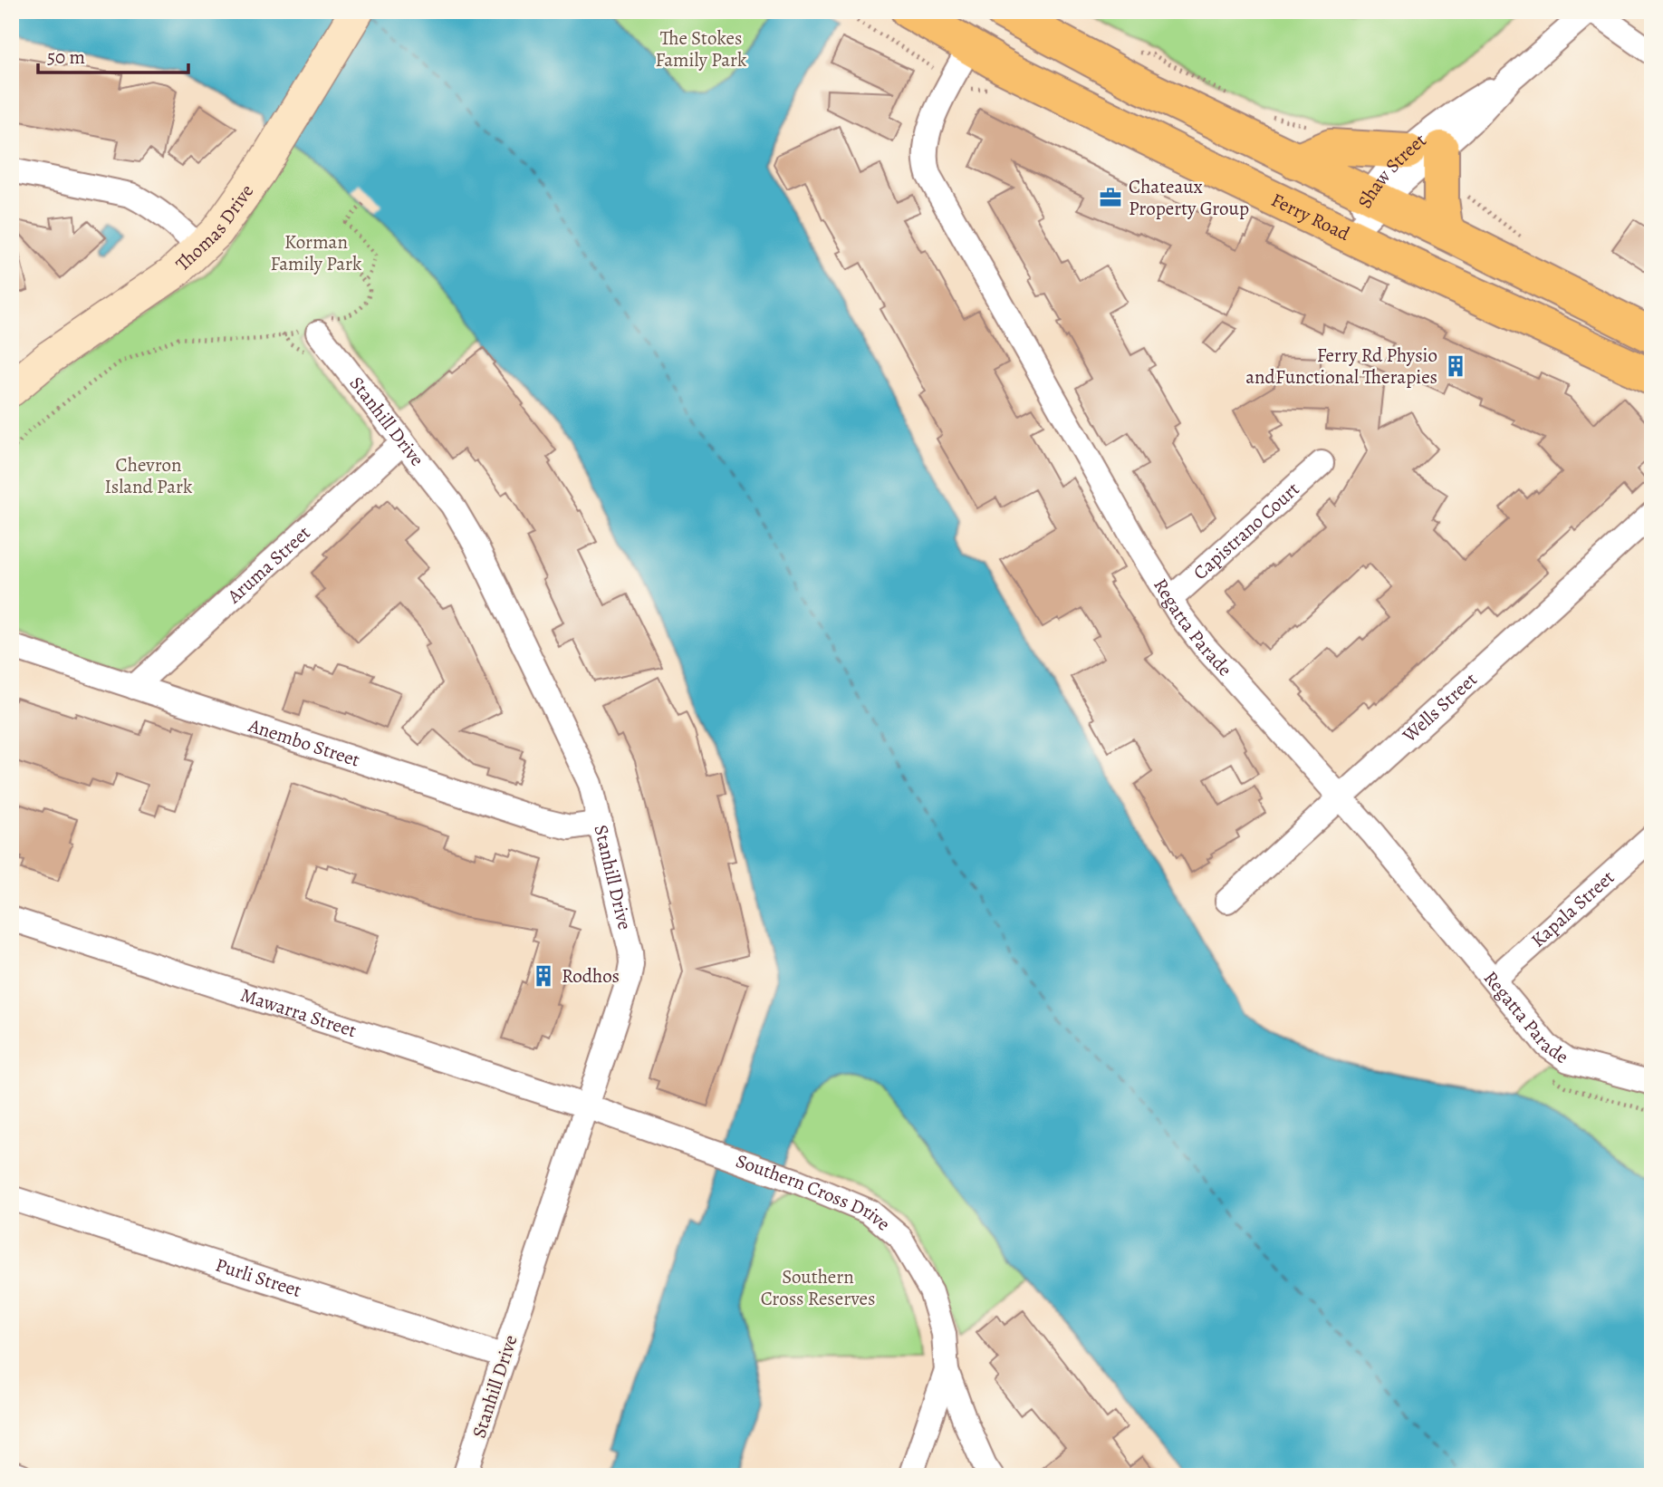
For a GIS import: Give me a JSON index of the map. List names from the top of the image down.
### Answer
{
  "streets": {
    "main road": ["Ferry Road", "Thomas Drive"],
    "street": [
      "Shaw Street",
      "Stanhill Drive",
      "Capistrano Court",
      "Aruma Street",
      "Regatta Parade",
      "Wells Street",
      "Anembo Street",
      "Kapala Street",
      "Mawarra Street",
      "Southern Cross Drive",
      "Purli Street"
    ]
  },
  "crossings": [
    ["Shaw Street", "Ferry Road"],
    ["Ferry Road", "Regatta Parade"],
    ["Stanhill Drive", "Aruma Street"],
    ["Stanhill Drive", "Anembo Street"],
    ["Stanhill Drive", "Mawarra Street"],
    ["Stanhill Drive", "Southern Cross Drive"],
    ["Stanhill Drive", "Purli Street"],
    ["Capistrano Court", "Regatta Parade"],
    ["Aruma Street", "Anembo Street"],
    ["Regatta Parade", "Wells Street"],
    ["Regatta Parade", "Kapala Street"],
    ["Mawarra Street", "Southern Cross Drive"]
  ],
  "parks": [
    "The Stokes Family Park",
    "Korman Family Park",
    "Chevron Island Park",
    "Southern Cross Reserves"
  ],
  "places": {
    "office": ["Chateaux Property Group"],
    "building": ["Ferry Rd Physio andFunctional Therapies", "Rodhos"]
  },
  "scale_bar": "50 m"
}
